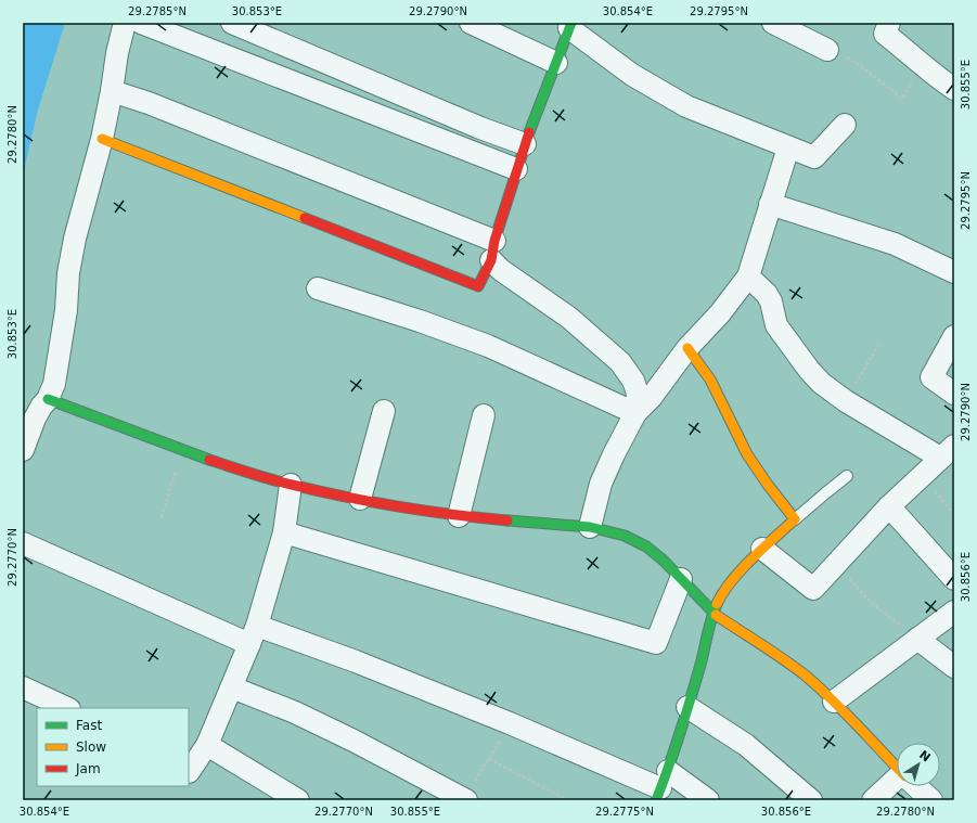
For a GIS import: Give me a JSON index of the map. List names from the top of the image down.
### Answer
{
  "legend": ["Fast", "Slow", "Jam"],
  "north": "top right",
  "coordinates": [
    "29.2785°N",
    "30.853°E",
    "29.2790°N",
    "30.854°E",
    "29.2795°N",
    "30.855°E",
    "29.2780°N",
    "29.2770°N",
    "30.856°E",
    "29.2775°N"
  ]
}
